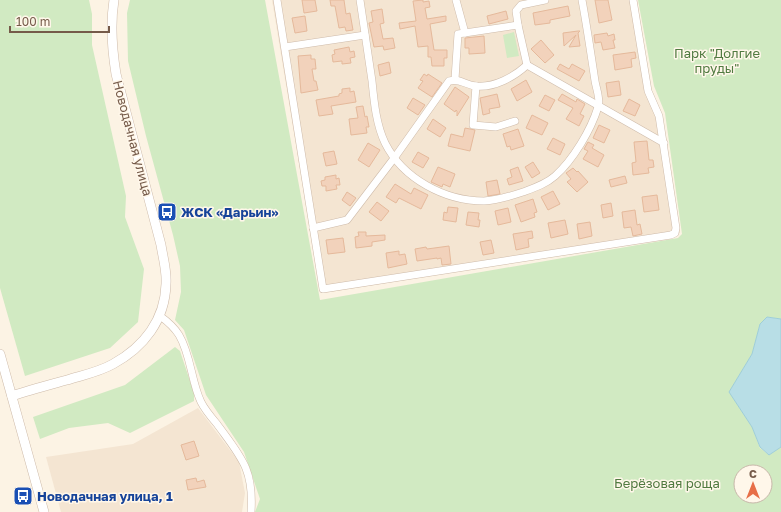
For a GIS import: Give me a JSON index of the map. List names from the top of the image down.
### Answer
{
  "streets": {
    "street": ["Новодачная улица"]
  },
  "parks": ["Парк \"Долгие пруды\"", "Берёзовая роща"],
  "places": {
    "bus stop": ["ЖСК «Дарьин»", "Новодачная улица, 1"]
  },
  "scale_bar": "100 m",
  "north": "top"
}
